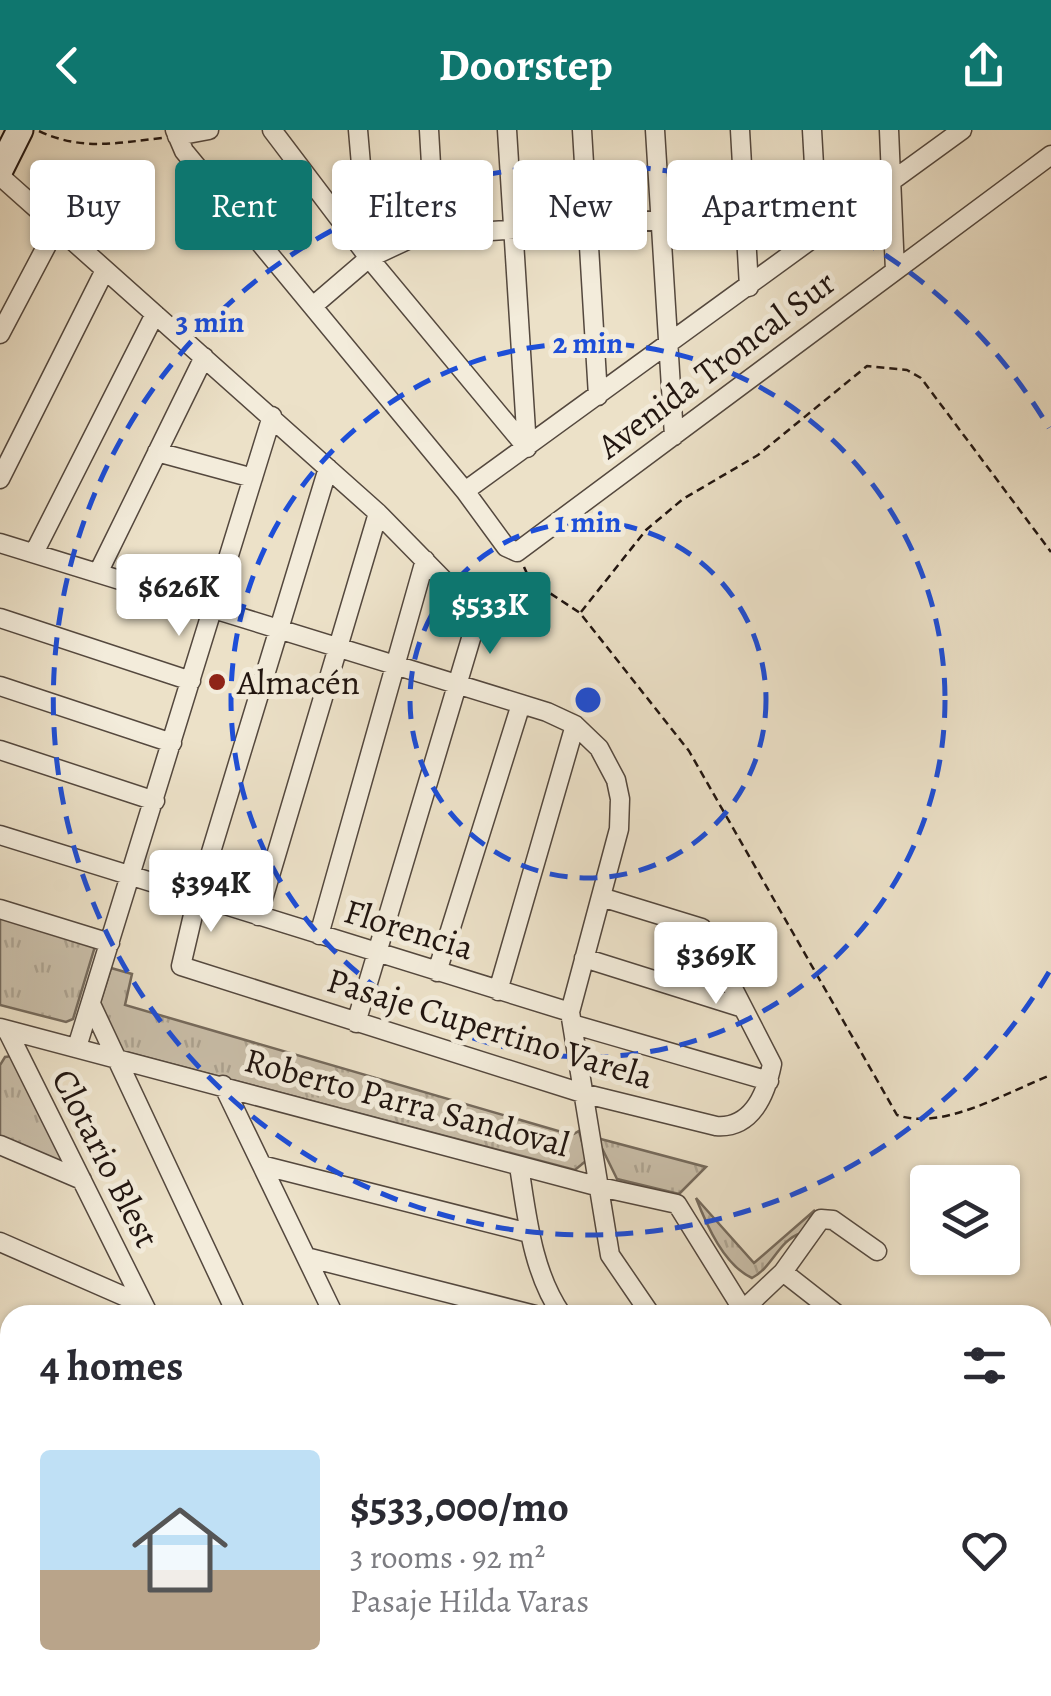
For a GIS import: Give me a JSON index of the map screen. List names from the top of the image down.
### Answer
{
  "streets": {
    "street": [
      "Avenida Troncal Sur",
      "Florencia",
      "Pasaje Cupertino Varela",
      "Roberto Parra Sandoval",
      "Clotario Blest"
    ]
  },
  "crossings": [
    ["Florencia", "Pasaje Cupertino Varela"],
    ["Roberto Parra Sandoval", "Clotario Blest"]
  ],
  "places": ["Almacén"],
  "page": {
    "header": "Doorstep",
    "chip": [
      "Buy",
      "Rent",
      "Filters",
      "New",
      "Apartment"
    ],
    "price": [
      "$626K",
      "$533K",
      "$394K",
      "$369K"
    ],
    "heading": "4 homes",
    "list": [
      {
        "name": "$533,000/mo",
        "note": "3 rooms · 92 m² · Pasaje Hilda Varas"
      }
    ]
  },
  "rings": ["3 min", "2 min", "1 min"]
}
